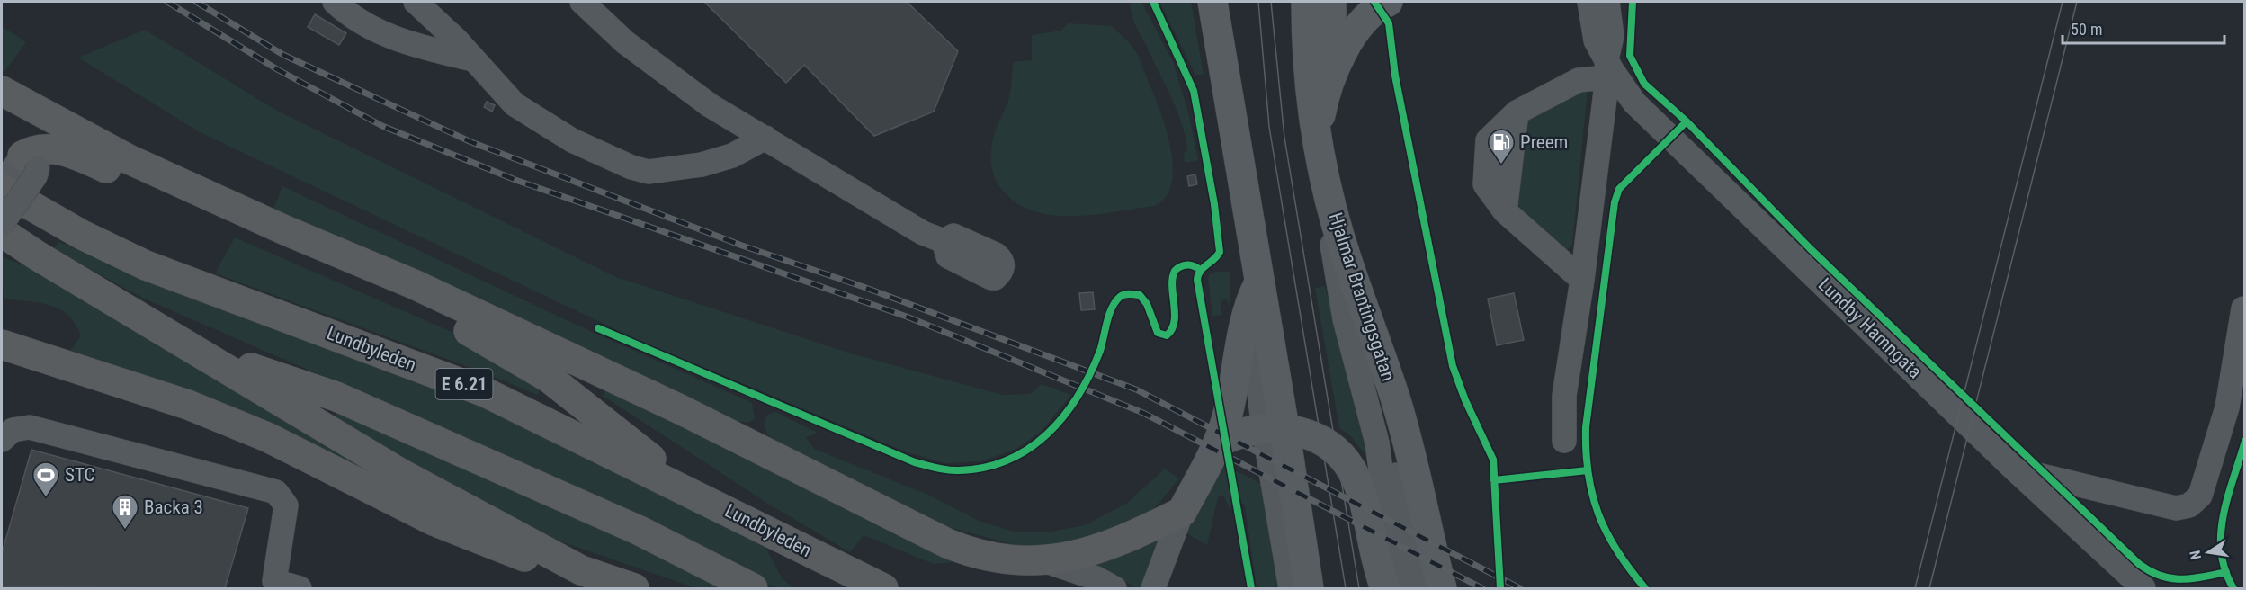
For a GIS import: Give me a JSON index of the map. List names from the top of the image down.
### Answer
{
  "streets": {
    "highway": ["Lundbyleden", "E 6.21"],
    "main road": ["Hjalmar Brantingsgatan"],
    "street": ["Lundby Hamngata"]
  },
  "places": {
    "fuel station": ["Preem"],
    "sports": ["STC"],
    "building": ["Backa 3"]
  },
  "scale_bar": "50 m",
  "north": "left"
}
